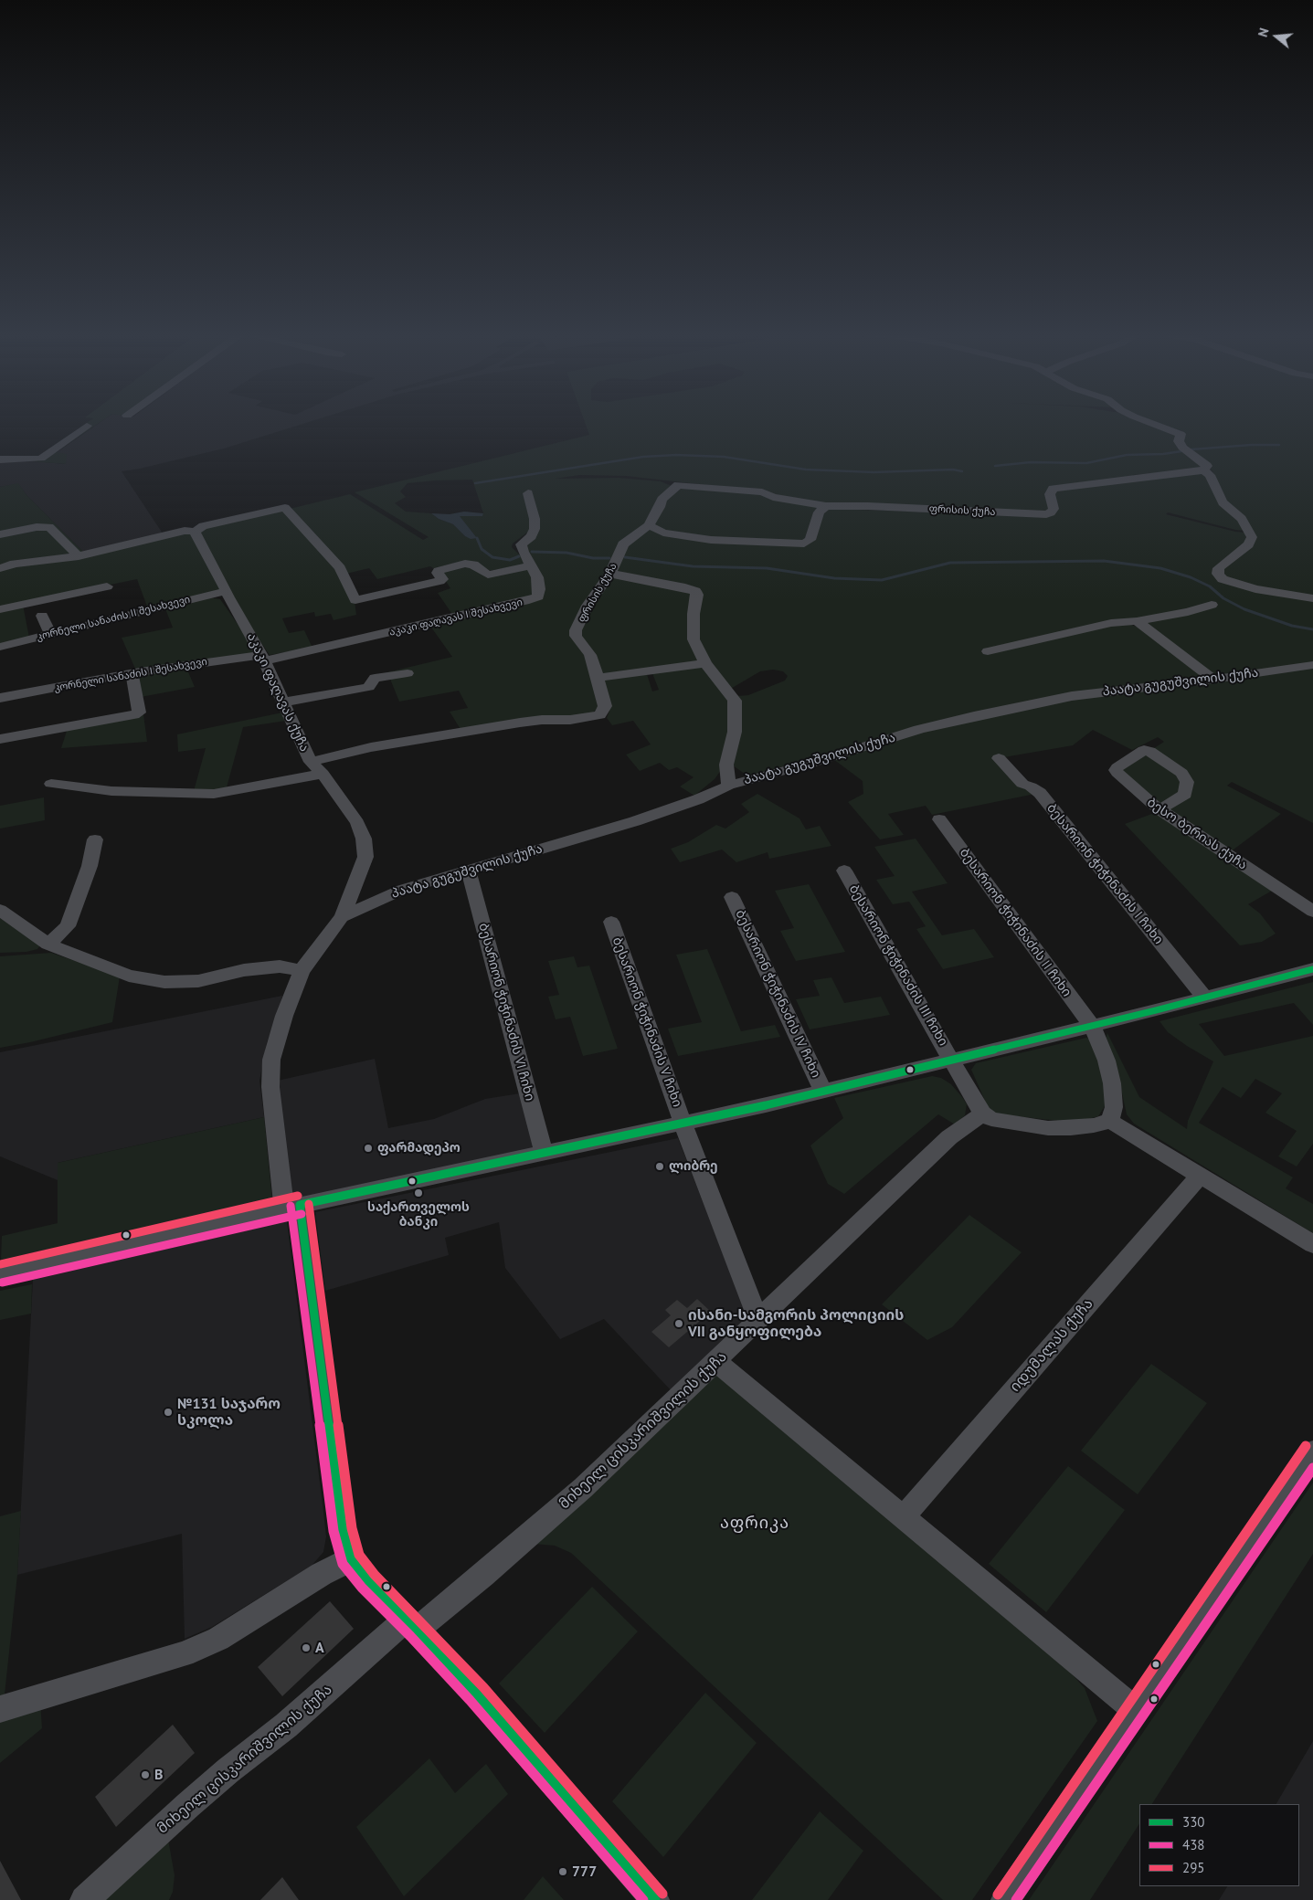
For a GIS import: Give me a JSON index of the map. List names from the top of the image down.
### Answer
{
  "streets": {
    "street": [
      "ფრისის ქუჩა",
      "აკაკი ფაღავას I შესახვევი",
      "კორნელი სანაძის II შესახვევი",
      "კორნელი სანაძის I შესახვევი",
      "პაატა გუგუშვილის ქუჩა",
      "აკაკი ფაღავას ქუჩა",
      "ბესო ბერიას ქუჩა",
      "ბესარიონ ჭიჭინაძის I ჩიხი",
      "ბესარიონ ჭიჭინაძის II ჩიხი",
      "ბესარიონ ჭიჭინაძის III ჩიხი",
      "ბესარიონ ჭიჭინაძის IV ჩიხი",
      "ბესარიონ ჭიჭინაძის VI ჩიხი",
      "ბესარიონ ჭიჭინაძის V ჩიხი",
      "იდუმალას ქუჩა",
      "მიხეილ ცისკარიშვილის ქუჩა"
    ]
  },
  "crossings": [
    ["ფრისის ქუჩა", "აკაკი ფაღავას ქუჩა"],
    ["აკაკი ფაღავას I შესახვევი", "კორნელი სანაძის I შესახვევი"],
    ["აკაკი ფაღავას I შესახვევი", "აკაკი ფაღავას ქუჩა"],
    ["კორნელი სანაძის II შესახვევი", "აკაკი ფაღავას ქუჩა"],
    ["კორნელი სანაძის I შესახვევი", "აკაკი ფაღავას ქუჩა"],
    ["პაატა გუგუშვილის ქუჩა", "აკაკი ფაღავას ქუჩა"],
    ["პაატა გუგუშვილის ქუჩა", "ბესარიონ ჭიჭინაძის VI ჩიხი"],
    ["ბესარიონ ჭიჭინაძის III ჩიხი", "მიხეილ ცისკარიშვილის ქუჩა"]
  ],
  "districts": ["აფრიკა"],
  "places": [
    "ფარმადეპო",
    "ლიბრე",
    "საქართველოს ბანკი",
    "ისანი-სამგორის პოლიციის VII განყოფილება",
    "№131 საჯარო სკოლა",
    "A",
    "B",
    "777"
  ],
  "lines": ["transit line 330", "transit line 295", "transit line 438"],
  "legend": ["330", "438", "295"],
  "north": "left"
}
